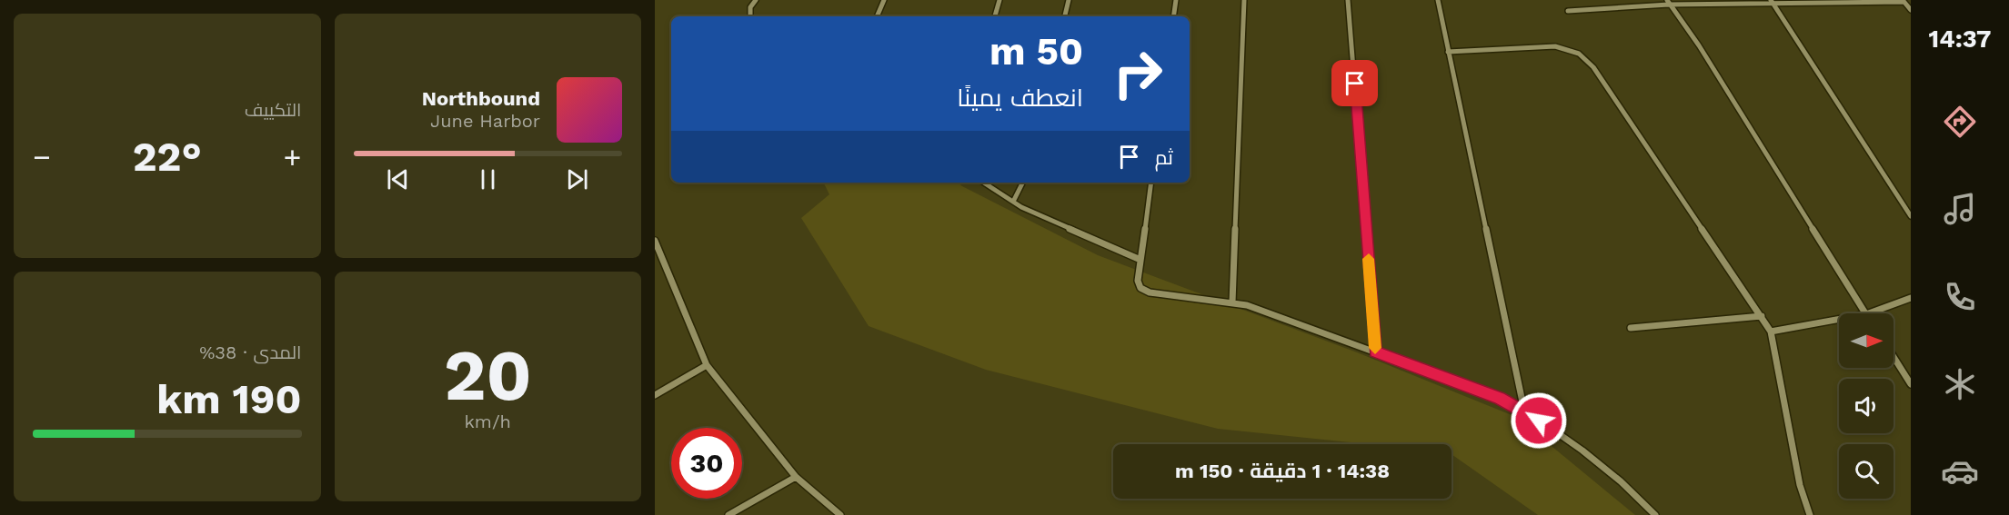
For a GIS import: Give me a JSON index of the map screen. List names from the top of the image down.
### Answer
{
  "north": "right",
  "page": {
    "tabs": "14:37",
    "tile": [
      "التكييف",
      ["20", "km/h"],
      ["المدى · 38%", "190 km"]
    ],
    "turn": ["50 m", "انعطف يمينًا"],
    "song": ["Northbound", "June Harbor"],
    "then": "ثم",
    "heat": ["−", "22°", "+"],
    "limit": "30",
    "trip": "14:38 · 1 دقيقة · 150 m"
  }
}
